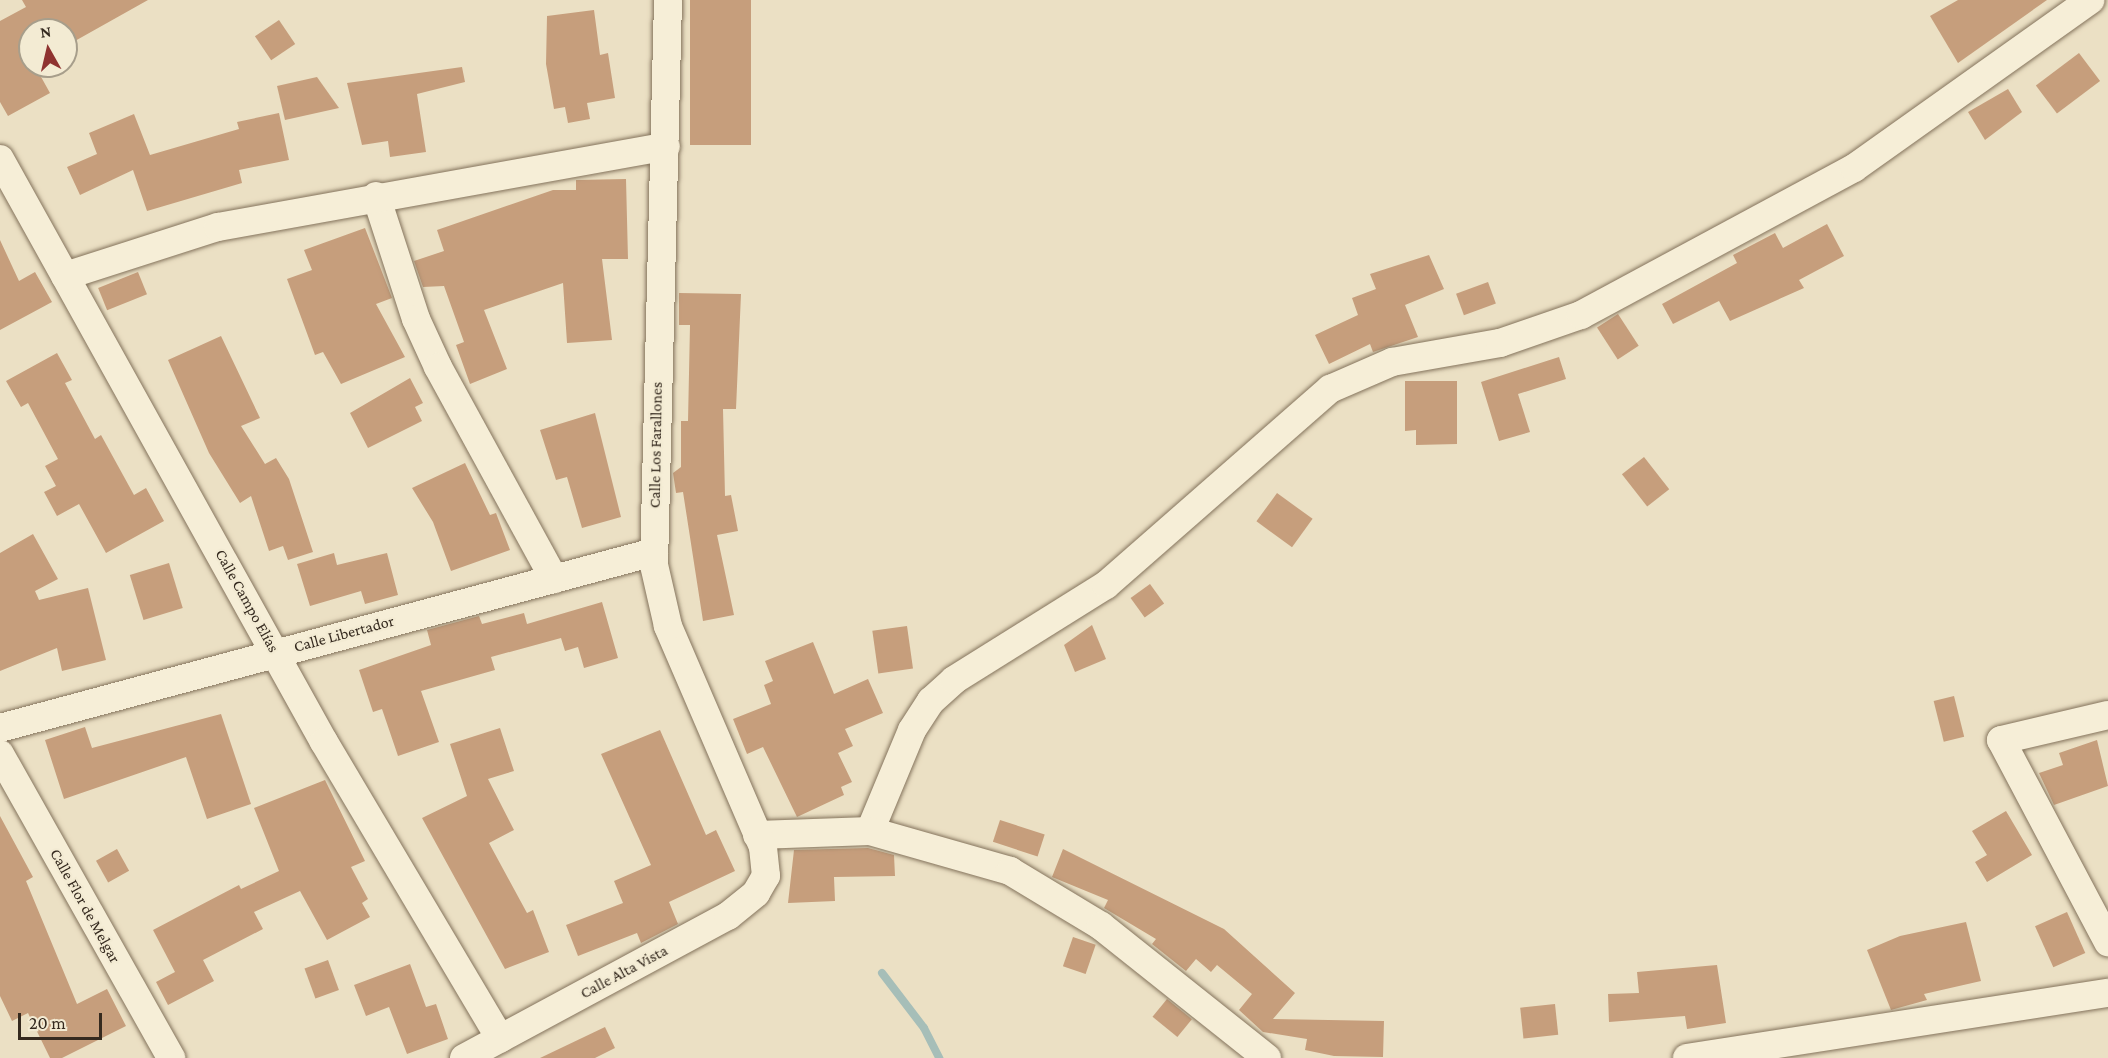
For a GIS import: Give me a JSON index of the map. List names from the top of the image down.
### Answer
{
  "streets": {
    "street": [
      "Calle Los Farallones",
      "Calle Campo Elías",
      "Calle Libertador",
      "Calle Flor de Melgar",
      "Calle Alta Vista"
    ]
  },
  "crossings": [
    ["Calle Los Farallones", "Calle Libertador"],
    ["Calle Los Farallones", "Calle Alta Vista"],
    ["Calle Campo Elías", "Calle Libertador"],
    ["Calle Campo Elías", "Calle Alta Vista"]
  ],
  "scale_bar": "20 m",
  "north": "top"
}
